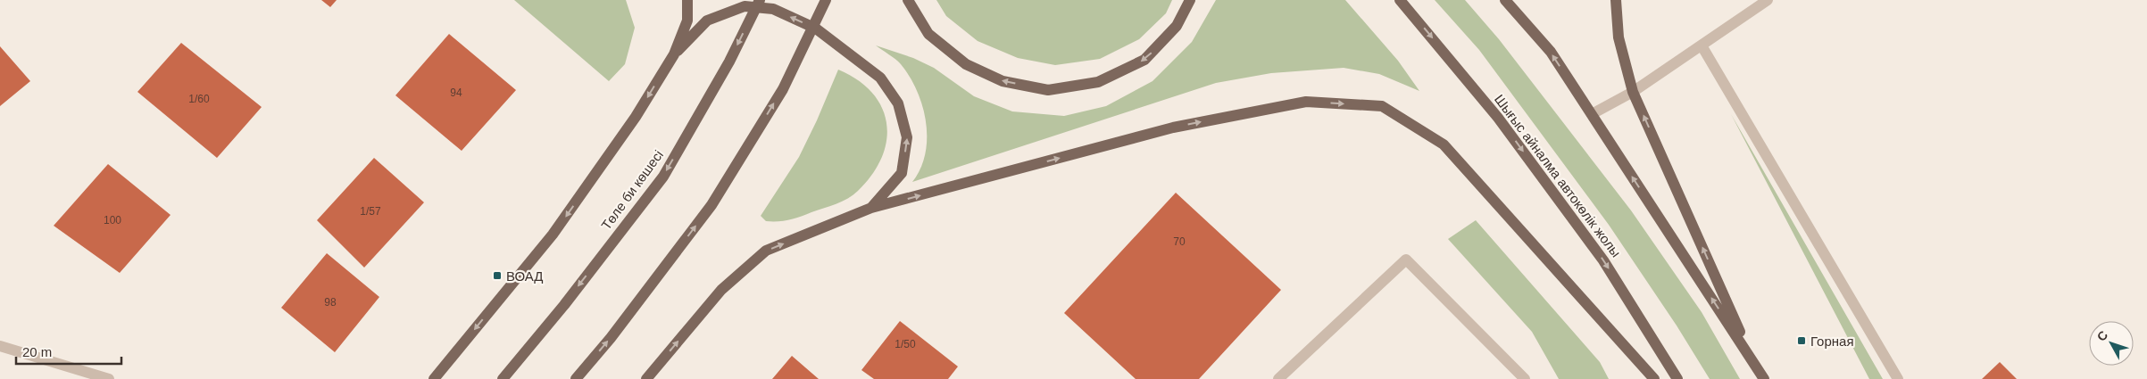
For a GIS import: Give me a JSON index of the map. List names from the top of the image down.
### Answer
{
  "streets": {
    "main road": ["Шығыс айналма автокөлік жолы", "Төле би көшесі"]
  },
  "places": {
    "transit": ["ВОАД", "Горная"]
  },
  "house_numbers": [
    "94",
    "1/60",
    "1/57",
    "100",
    "70",
    "98",
    "1/50"
  ],
  "scale_bar": "20 m",
  "north": "top left"
}
